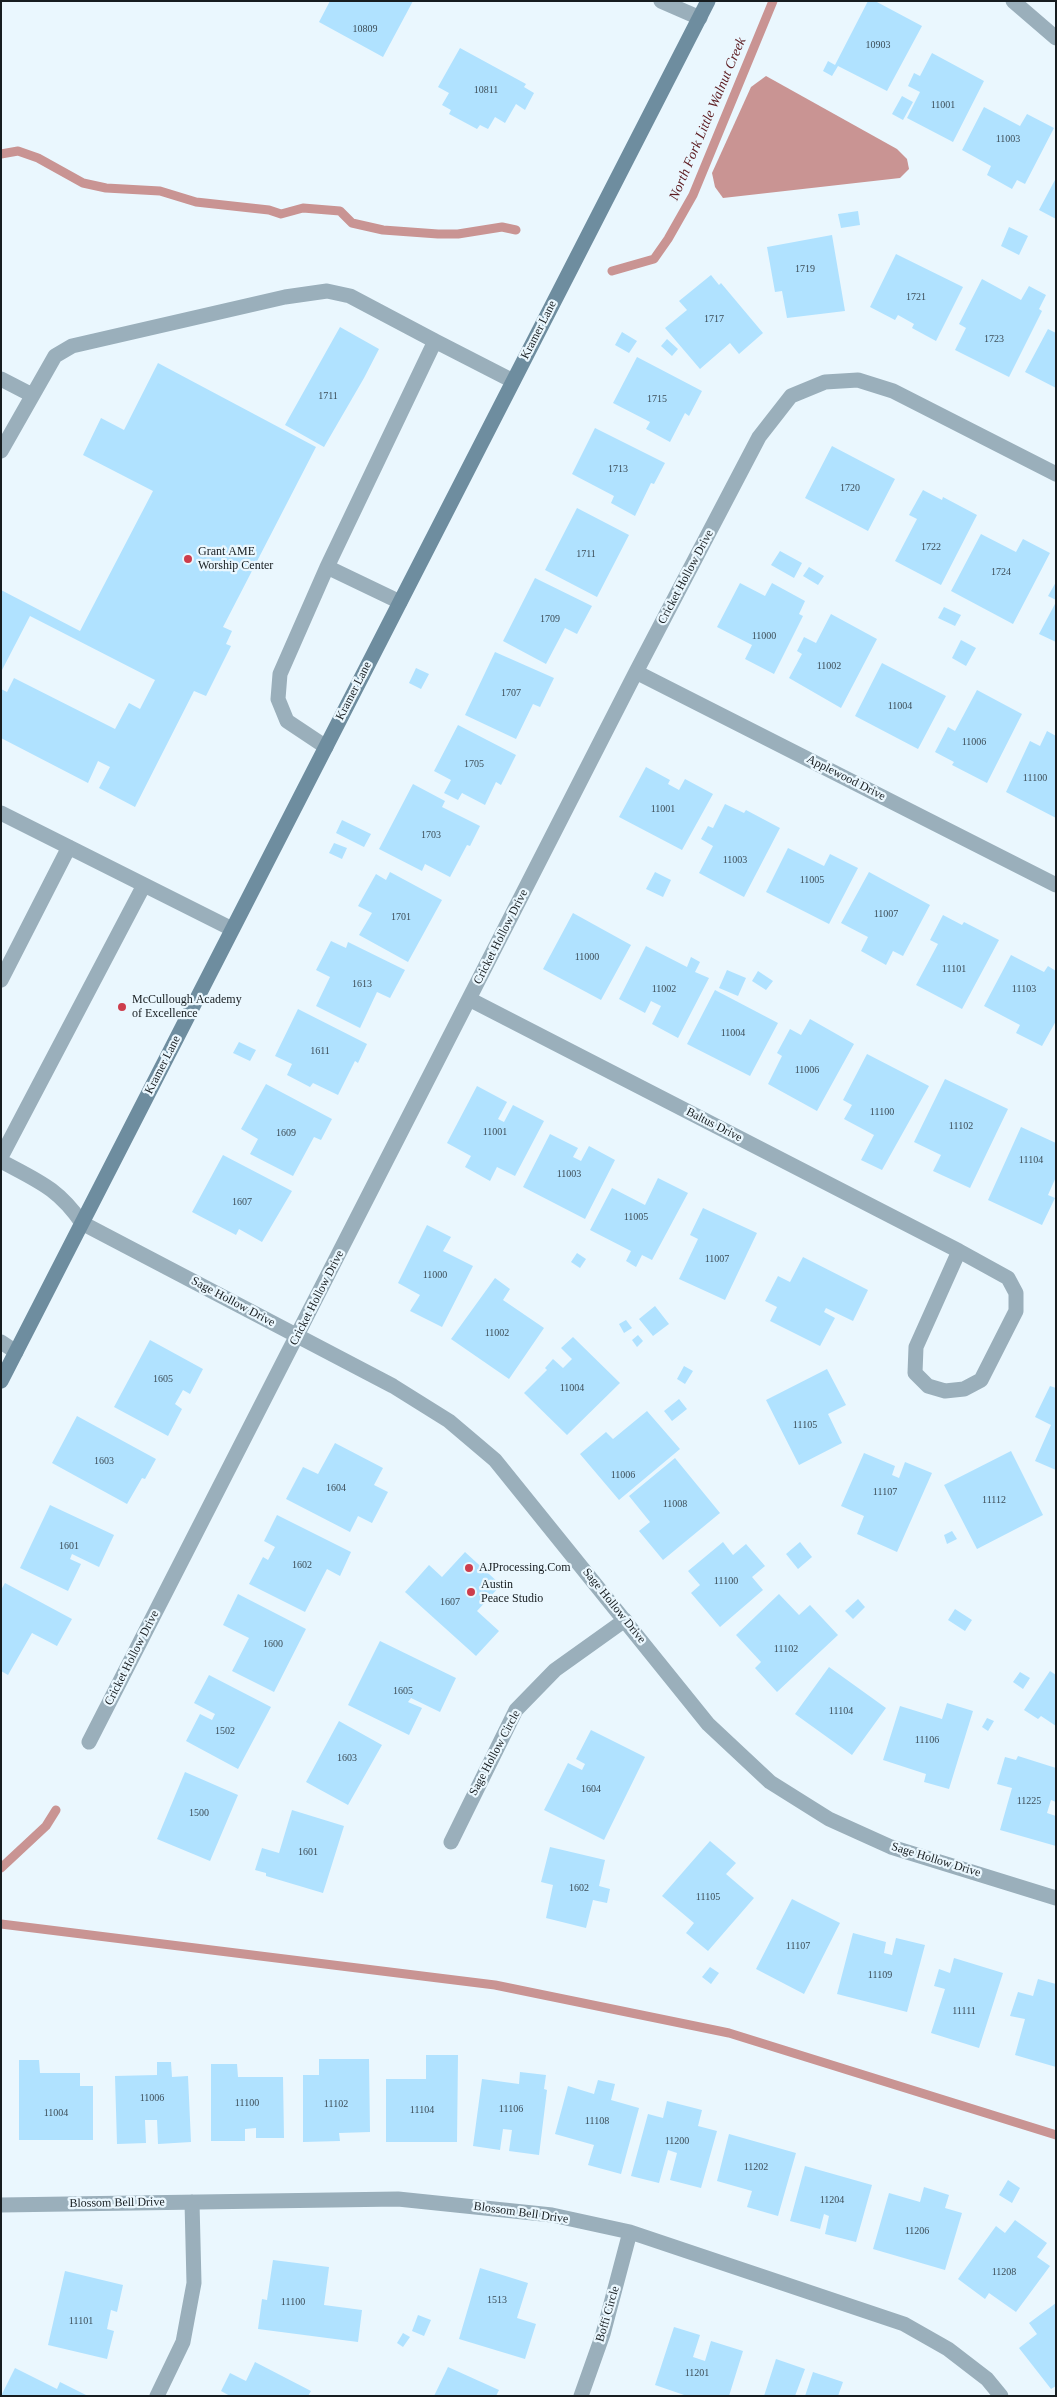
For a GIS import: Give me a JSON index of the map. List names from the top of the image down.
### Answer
{
  "streets": {
    "street": [
      "Kramer Lane",
      "Cricket Hollow Drive",
      "Applewood Drive",
      "Baltus Drive",
      "Sage Hollow Drive",
      "Sage Hollow Circle",
      "Blossom Bell Drive",
      "Boffi Circle"
    ]
  },
  "crossings": [
    ["Kramer Lane", "Sage Hollow Drive"],
    ["Cricket Hollow Drive", "Applewood Drive"],
    ["Cricket Hollow Drive", "Baltus Drive"],
    ["Cricket Hollow Drive", "Sage Hollow Drive"],
    ["Sage Hollow Drive", "Sage Hollow Circle"],
    ["Blossom Bell Drive", "Boffi Circle"]
  ],
  "water": ["North Fork Little Walnut Creek"],
  "places": [
    "Grant AME Worship Center",
    "McCullough Academy of Excellence",
    "AJProcessing.Com",
    "Austin Peace Studio"
  ],
  "house_numbers": [
    "10809",
    "10903",
    "10811",
    "11001",
    "11003",
    "1719",
    "1721",
    "1717",
    "1723",
    "1711",
    "1715",
    "1713",
    "1720",
    "1722",
    "1711",
    "1724",
    "1709",
    "11000",
    "11002",
    "1707",
    "11004",
    "11006",
    "1705",
    "11100",
    "11001",
    "1703",
    "11003",
    "11005",
    "11007",
    "1701",
    "11000",
    "11101",
    "1613",
    "11002",
    "11103",
    "11004",
    "1611",
    "11006",
    "11100",
    "11102",
    "11001",
    "1609",
    "11104",
    "11003",
    "1607",
    "11005",
    "11007",
    "11000",
    "11002",
    "1605",
    "11004",
    "11105",
    "1603",
    "11006",
    "1604",
    "11107",
    "11112",
    "11008",
    "1601",
    "1602",
    "11100",
    "1607",
    "1600",
    "11102",
    "1605",
    "11104",
    "1502",
    "11106",
    "1603",
    "1604",
    "11225",
    "1500",
    "1601",
    "1602",
    "11105",
    "11107",
    "11109",
    "11111",
    "11006",
    "11100",
    "11102",
    "11106",
    "11104",
    "11004",
    "11108",
    "11200",
    "11202",
    "11204",
    "11206",
    "11208",
    "1513",
    "11100",
    "11101",
    "11201"
  ]
}
